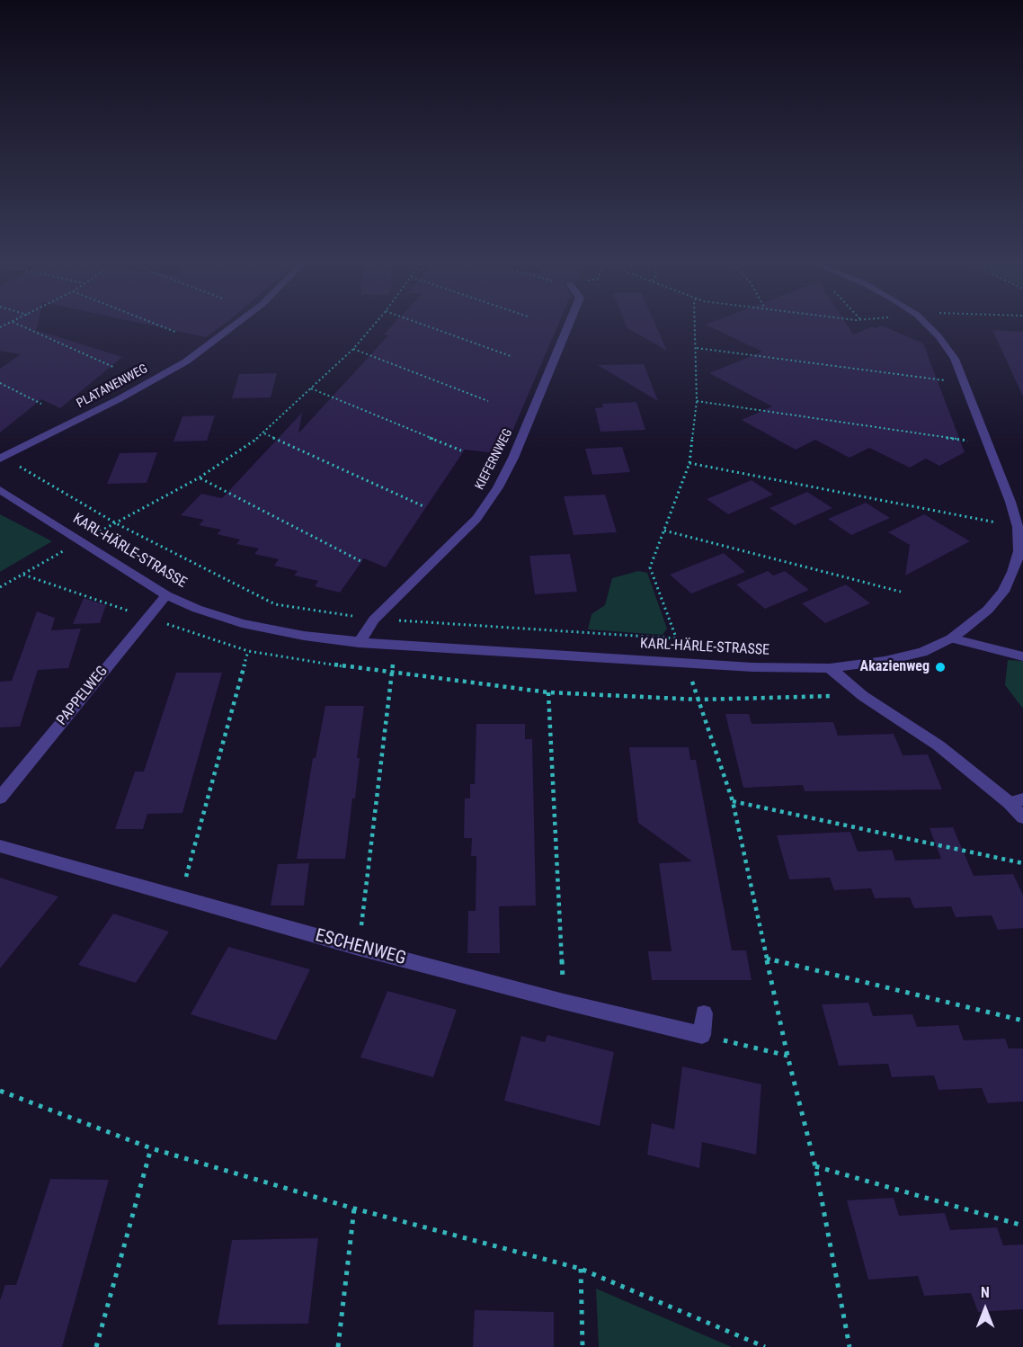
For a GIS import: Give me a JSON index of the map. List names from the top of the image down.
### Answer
{
  "streets": {
    "street": [
      "PLATANENWEG",
      "KIEFERNWEG",
      "KARL-HÄRLE-STRASSE",
      "PAPPELWEG",
      "ESCHENWEG"
    ]
  },
  "crossings": [
    ["KIEFERNWEG", "KARL-HÄRLE-STRASSE"],
    ["KARL-HÄRLE-STRASSE", "PAPPELWEG"]
  ],
  "places": ["Akazienweg"],
  "north": "top"
}
